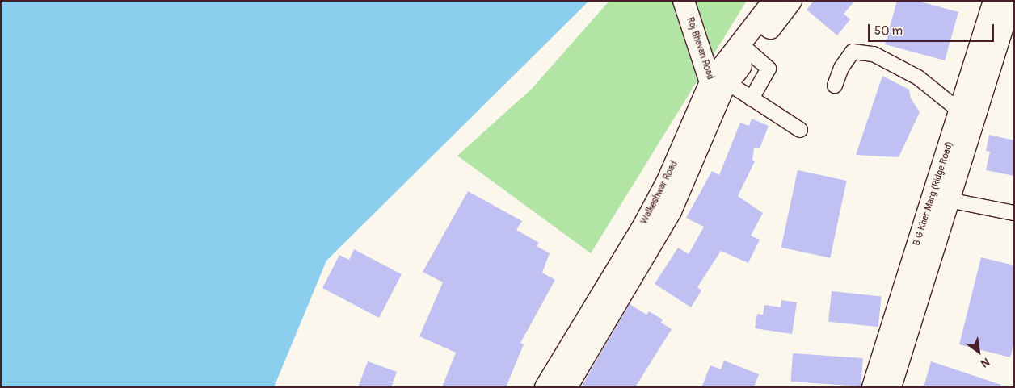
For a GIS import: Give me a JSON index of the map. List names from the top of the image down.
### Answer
{
  "streets": {
    "street": ["Raj Bhavan Road", "Walkeshwar Road", "B G Kher Marg (Ridge Road)"]
  },
  "crossings": [
    ["Raj Bhavan Road", "Walkeshwar Road"]
  ],
  "scale_bar": "50 m",
  "north": "bottom right"
}
